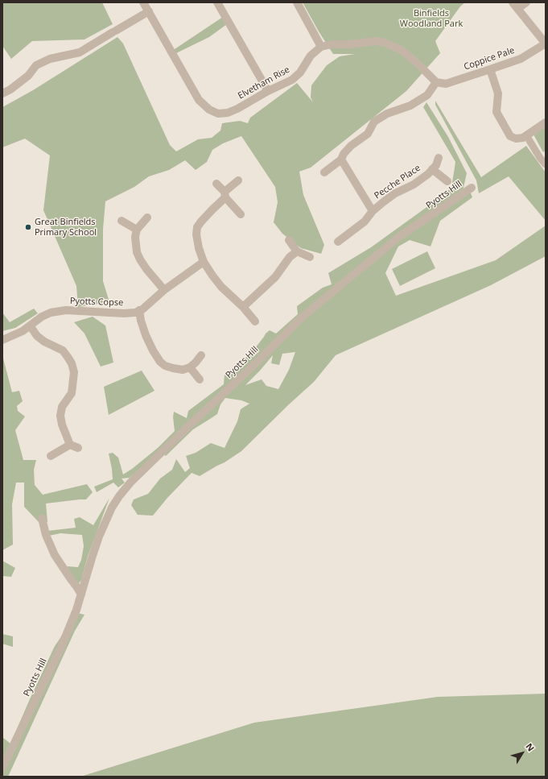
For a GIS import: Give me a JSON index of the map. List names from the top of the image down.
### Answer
{
  "streets": {
    "street": [
      "Coppice Pale",
      "Elvetham Rise",
      "Pecche Place",
      "Pyotts Hill",
      "Pyotts Copse"
    ]
  },
  "parks": ["Binfields Woodland Park"],
  "places": ["Great Binfields Primary School"],
  "north": "top right"
}
